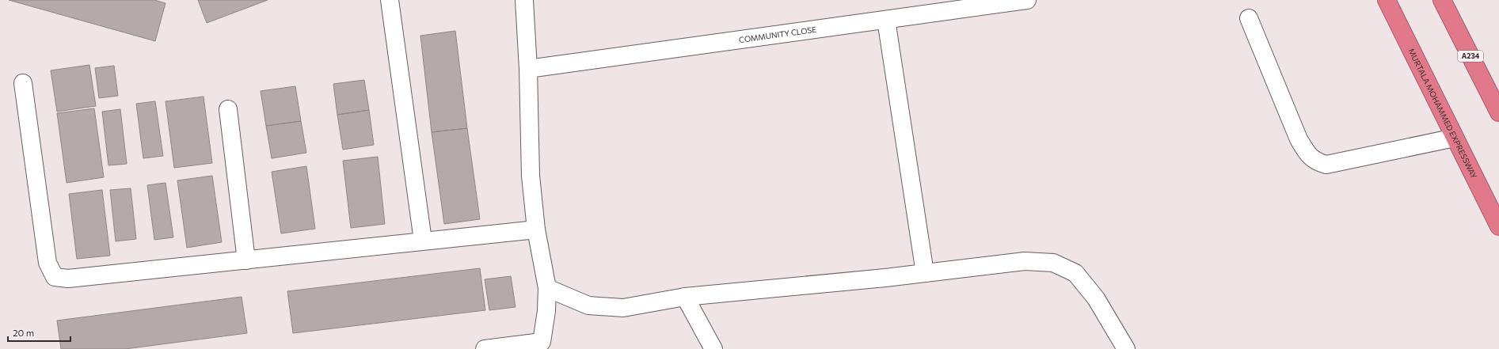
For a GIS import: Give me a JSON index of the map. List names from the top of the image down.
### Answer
{
  "streets": {
    "highway": ["A234", "MURTALA MOHAMMED EXPRESSWAY"],
    "street": ["COMMUNITY CLOSE"]
  },
  "scale_bar": "20 m"
}
